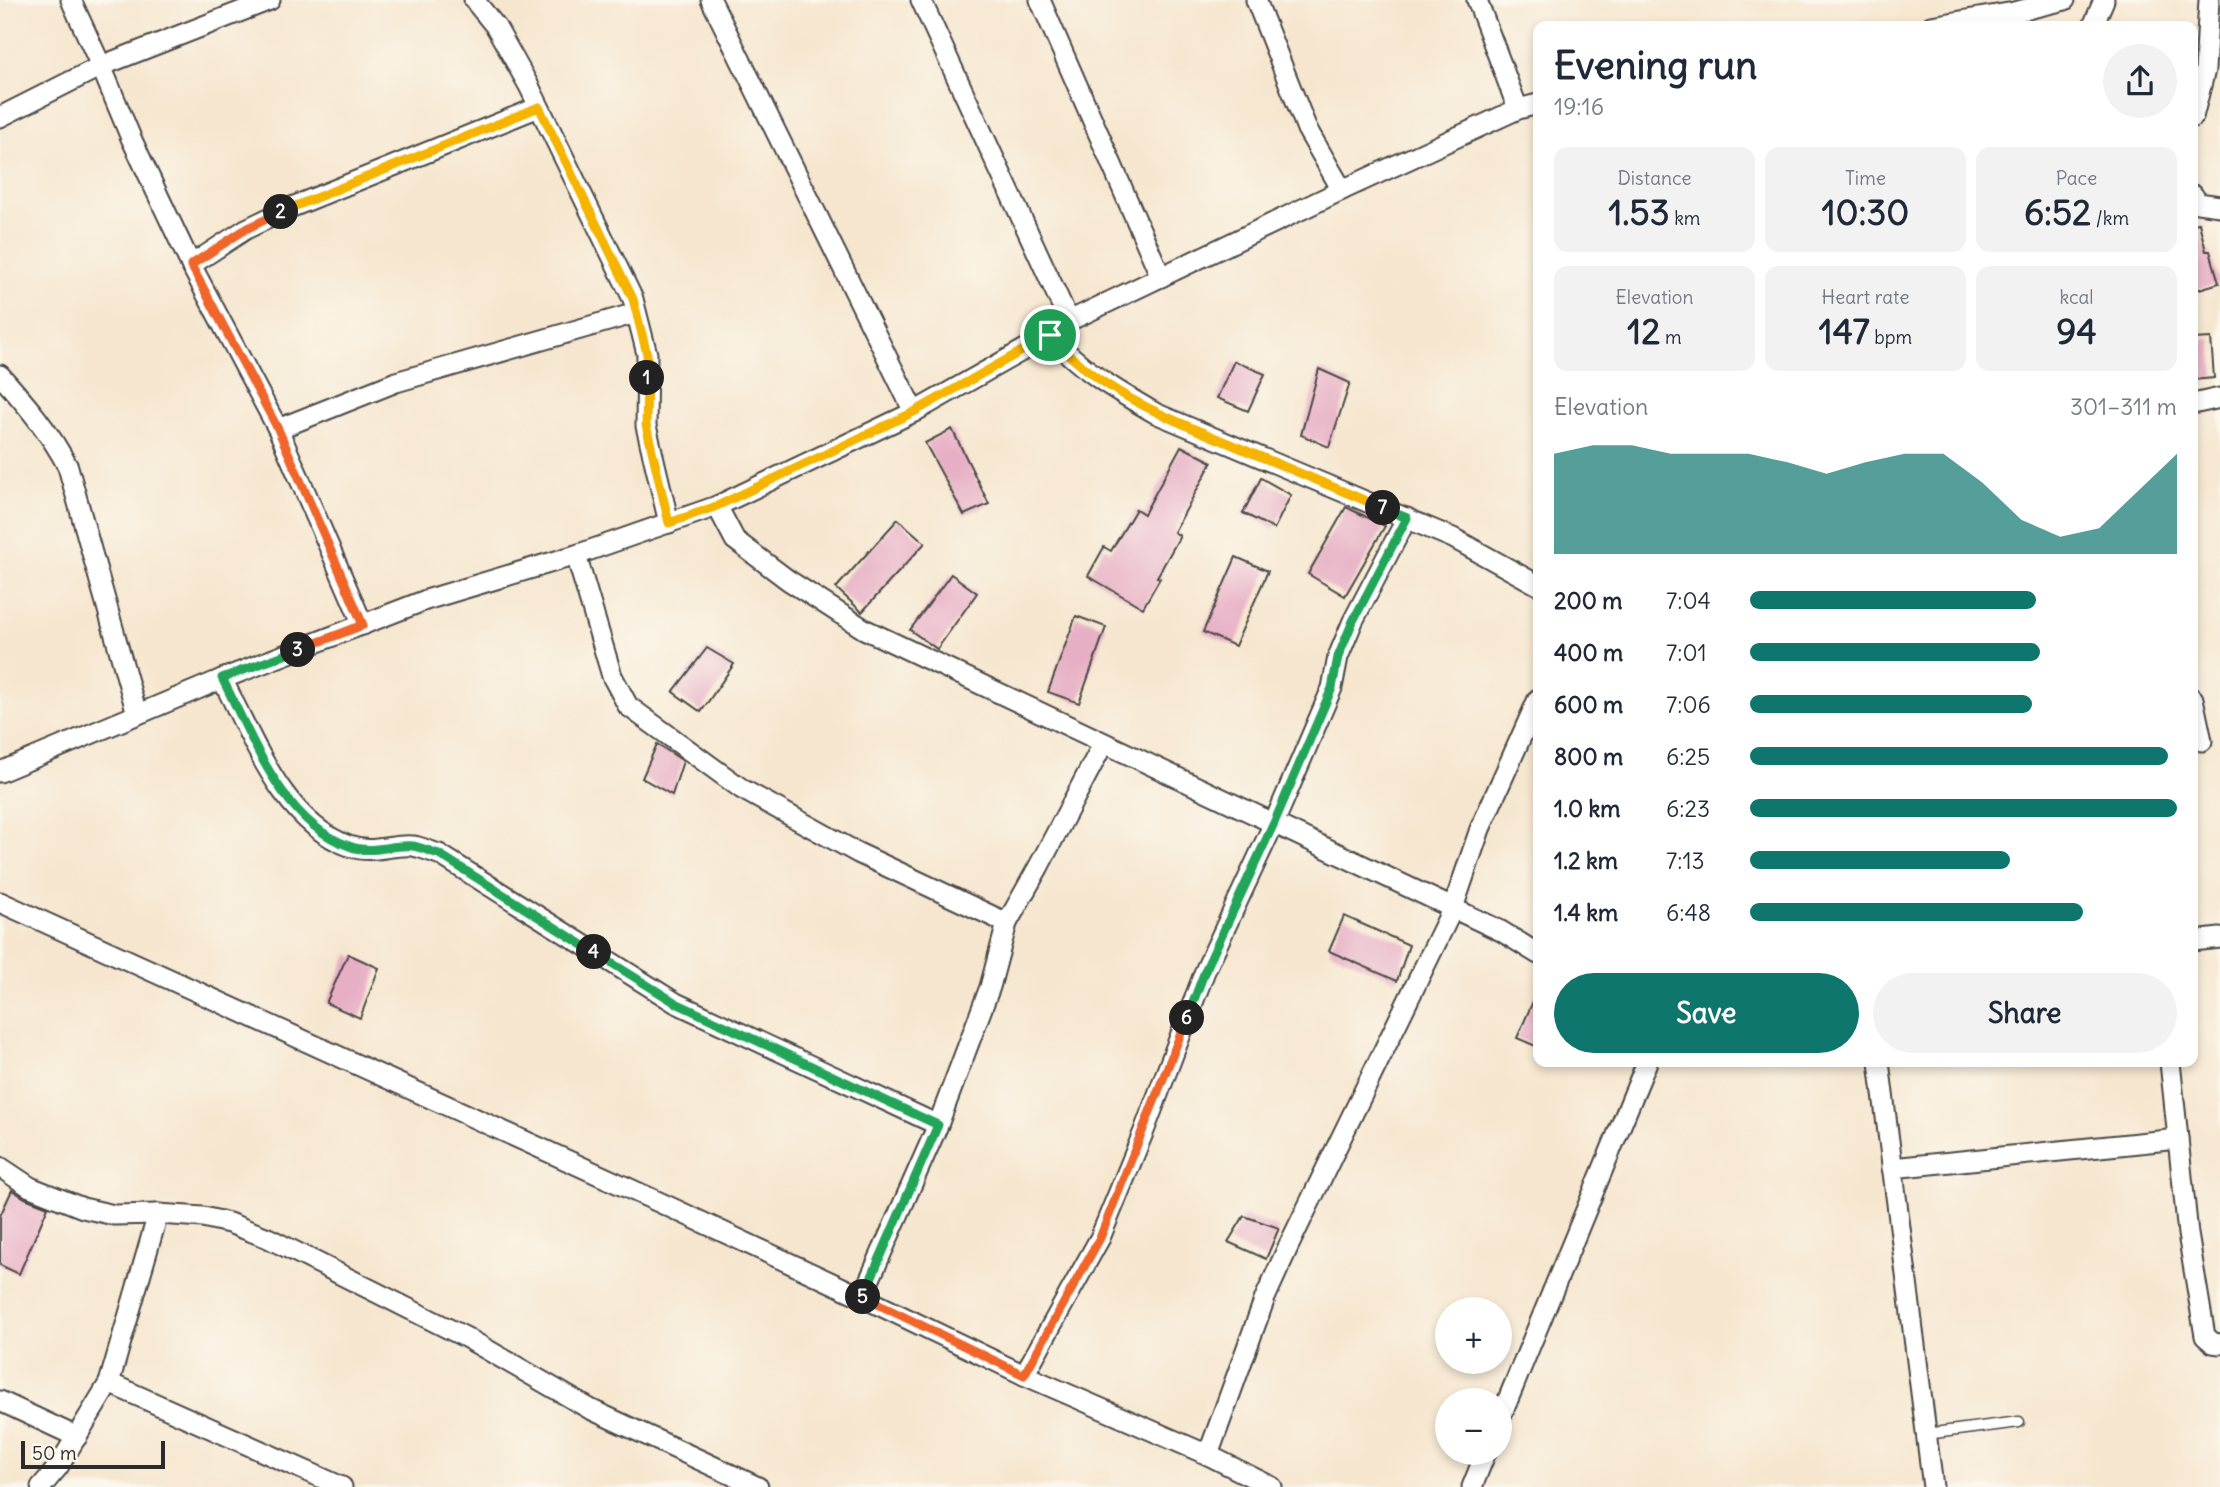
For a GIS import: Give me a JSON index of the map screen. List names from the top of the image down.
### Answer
{
  "scale_bar": "50 m",
  "page": {
    "heading": ["Evening run", "19:16"],
    "stats": [
      ["Distance", "1.53 km"],
      ["Time", "10:30"],
      ["Pace", "6:52 /km"],
      ["Elevation", "12 m"],
      ["Heart rate", "147 bpm"],
      ["kcal", "94"]
    ],
    "pins": [
      "2",
      "1",
      "7",
      "3",
      "4",
      "6",
      "5"
    ],
    "chart": ["Elevation", "301–311 m"],
    "list": [
      {
        "name": "200 m",
        "note": "7:04"
      },
      {
        "name": "400 m",
        "note": "7:01"
      },
      {
        "name": "600 m",
        "note": "7:06"
      },
      {
        "name": "800 m",
        "note": "6:25"
      },
      {
        "name": "1.0 km",
        "note": "6:23"
      },
      {
        "name": "1.2 km",
        "note": "7:13"
      },
      {
        "name": "1.4 km",
        "note": "6:48"
      }
    ],
    "buttons": ["Save", "Share"],
    "map_buttons": ["+", "−"],
    "scale": "50 m"
  }
}
